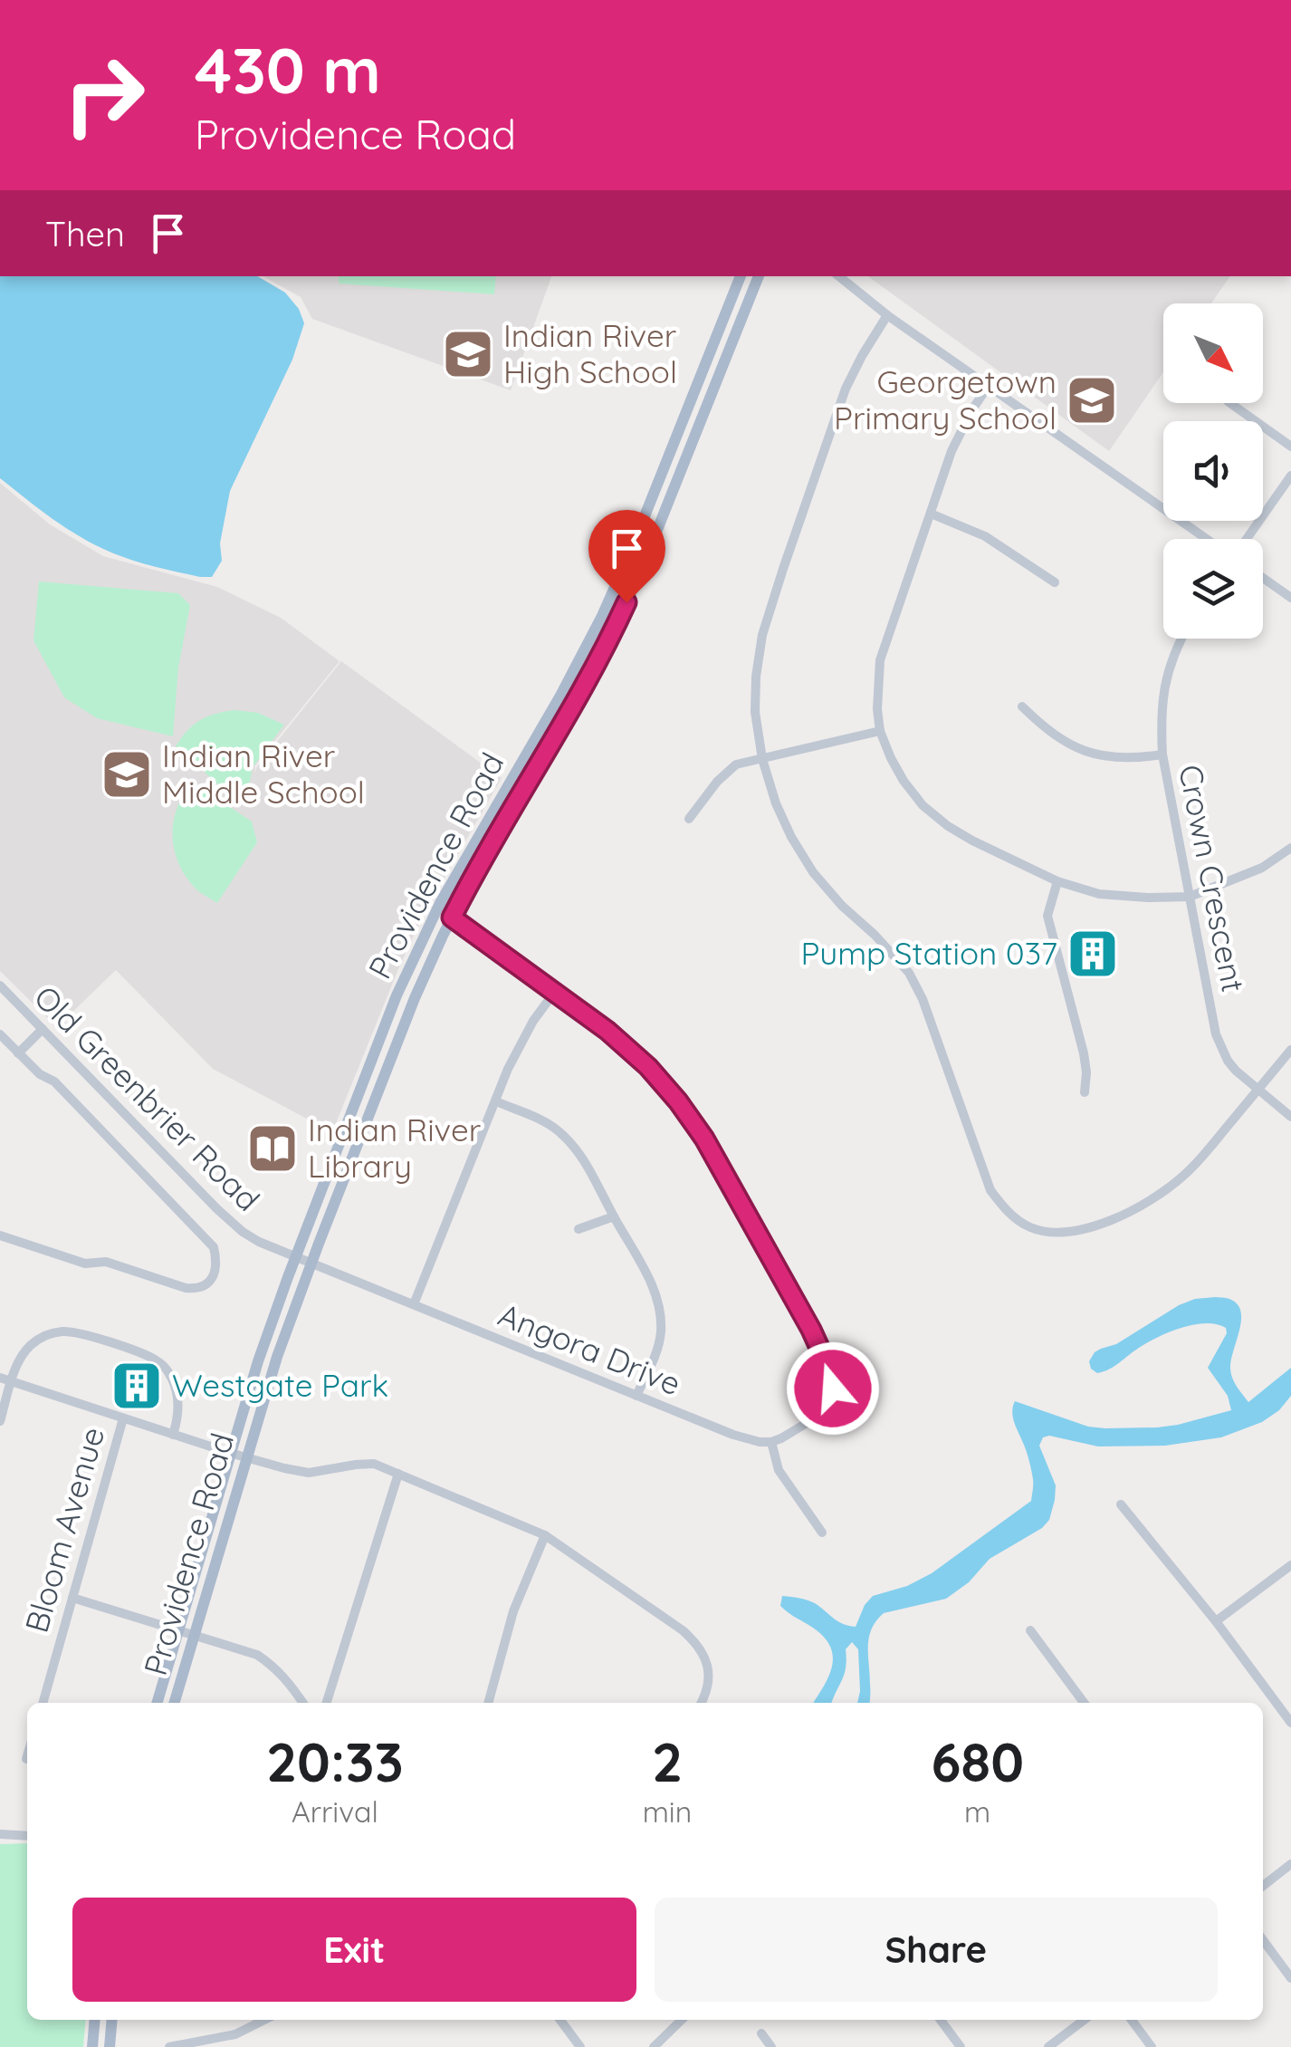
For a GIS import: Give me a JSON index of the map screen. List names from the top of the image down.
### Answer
{
  "streets": {
    "main road": ["Providence Road"],
    "street": [
      "Crown Crescent",
      "Old Greenbrier Road",
      "Angora Drive",
      "Bloom Avenue"
    ]
  },
  "crossings": [
    ["Providence Road", "Old Greenbrier Road"],
    ["Providence Road", "Angora Drive"],
    ["Old Greenbrier Road", "Angora Drive"]
  ],
  "places": {
    "school or university": ["Indian River High School", "Georgetown Primary School", "Indian River Middle School"],
    "building": ["Pump Station 037", "Westgate Park"],
    "library": ["Indian River Library"]
  },
  "north": "bottom right",
  "page": {
    "turn": ["430 m", "Providence Road"],
    "then": "Then",
    "eta": [
      "20:33",
      "Arrival",
      "2",
      "min",
      "680",
      "m"
    ],
    "buttons": ["Exit", "Share"]
  }
}
